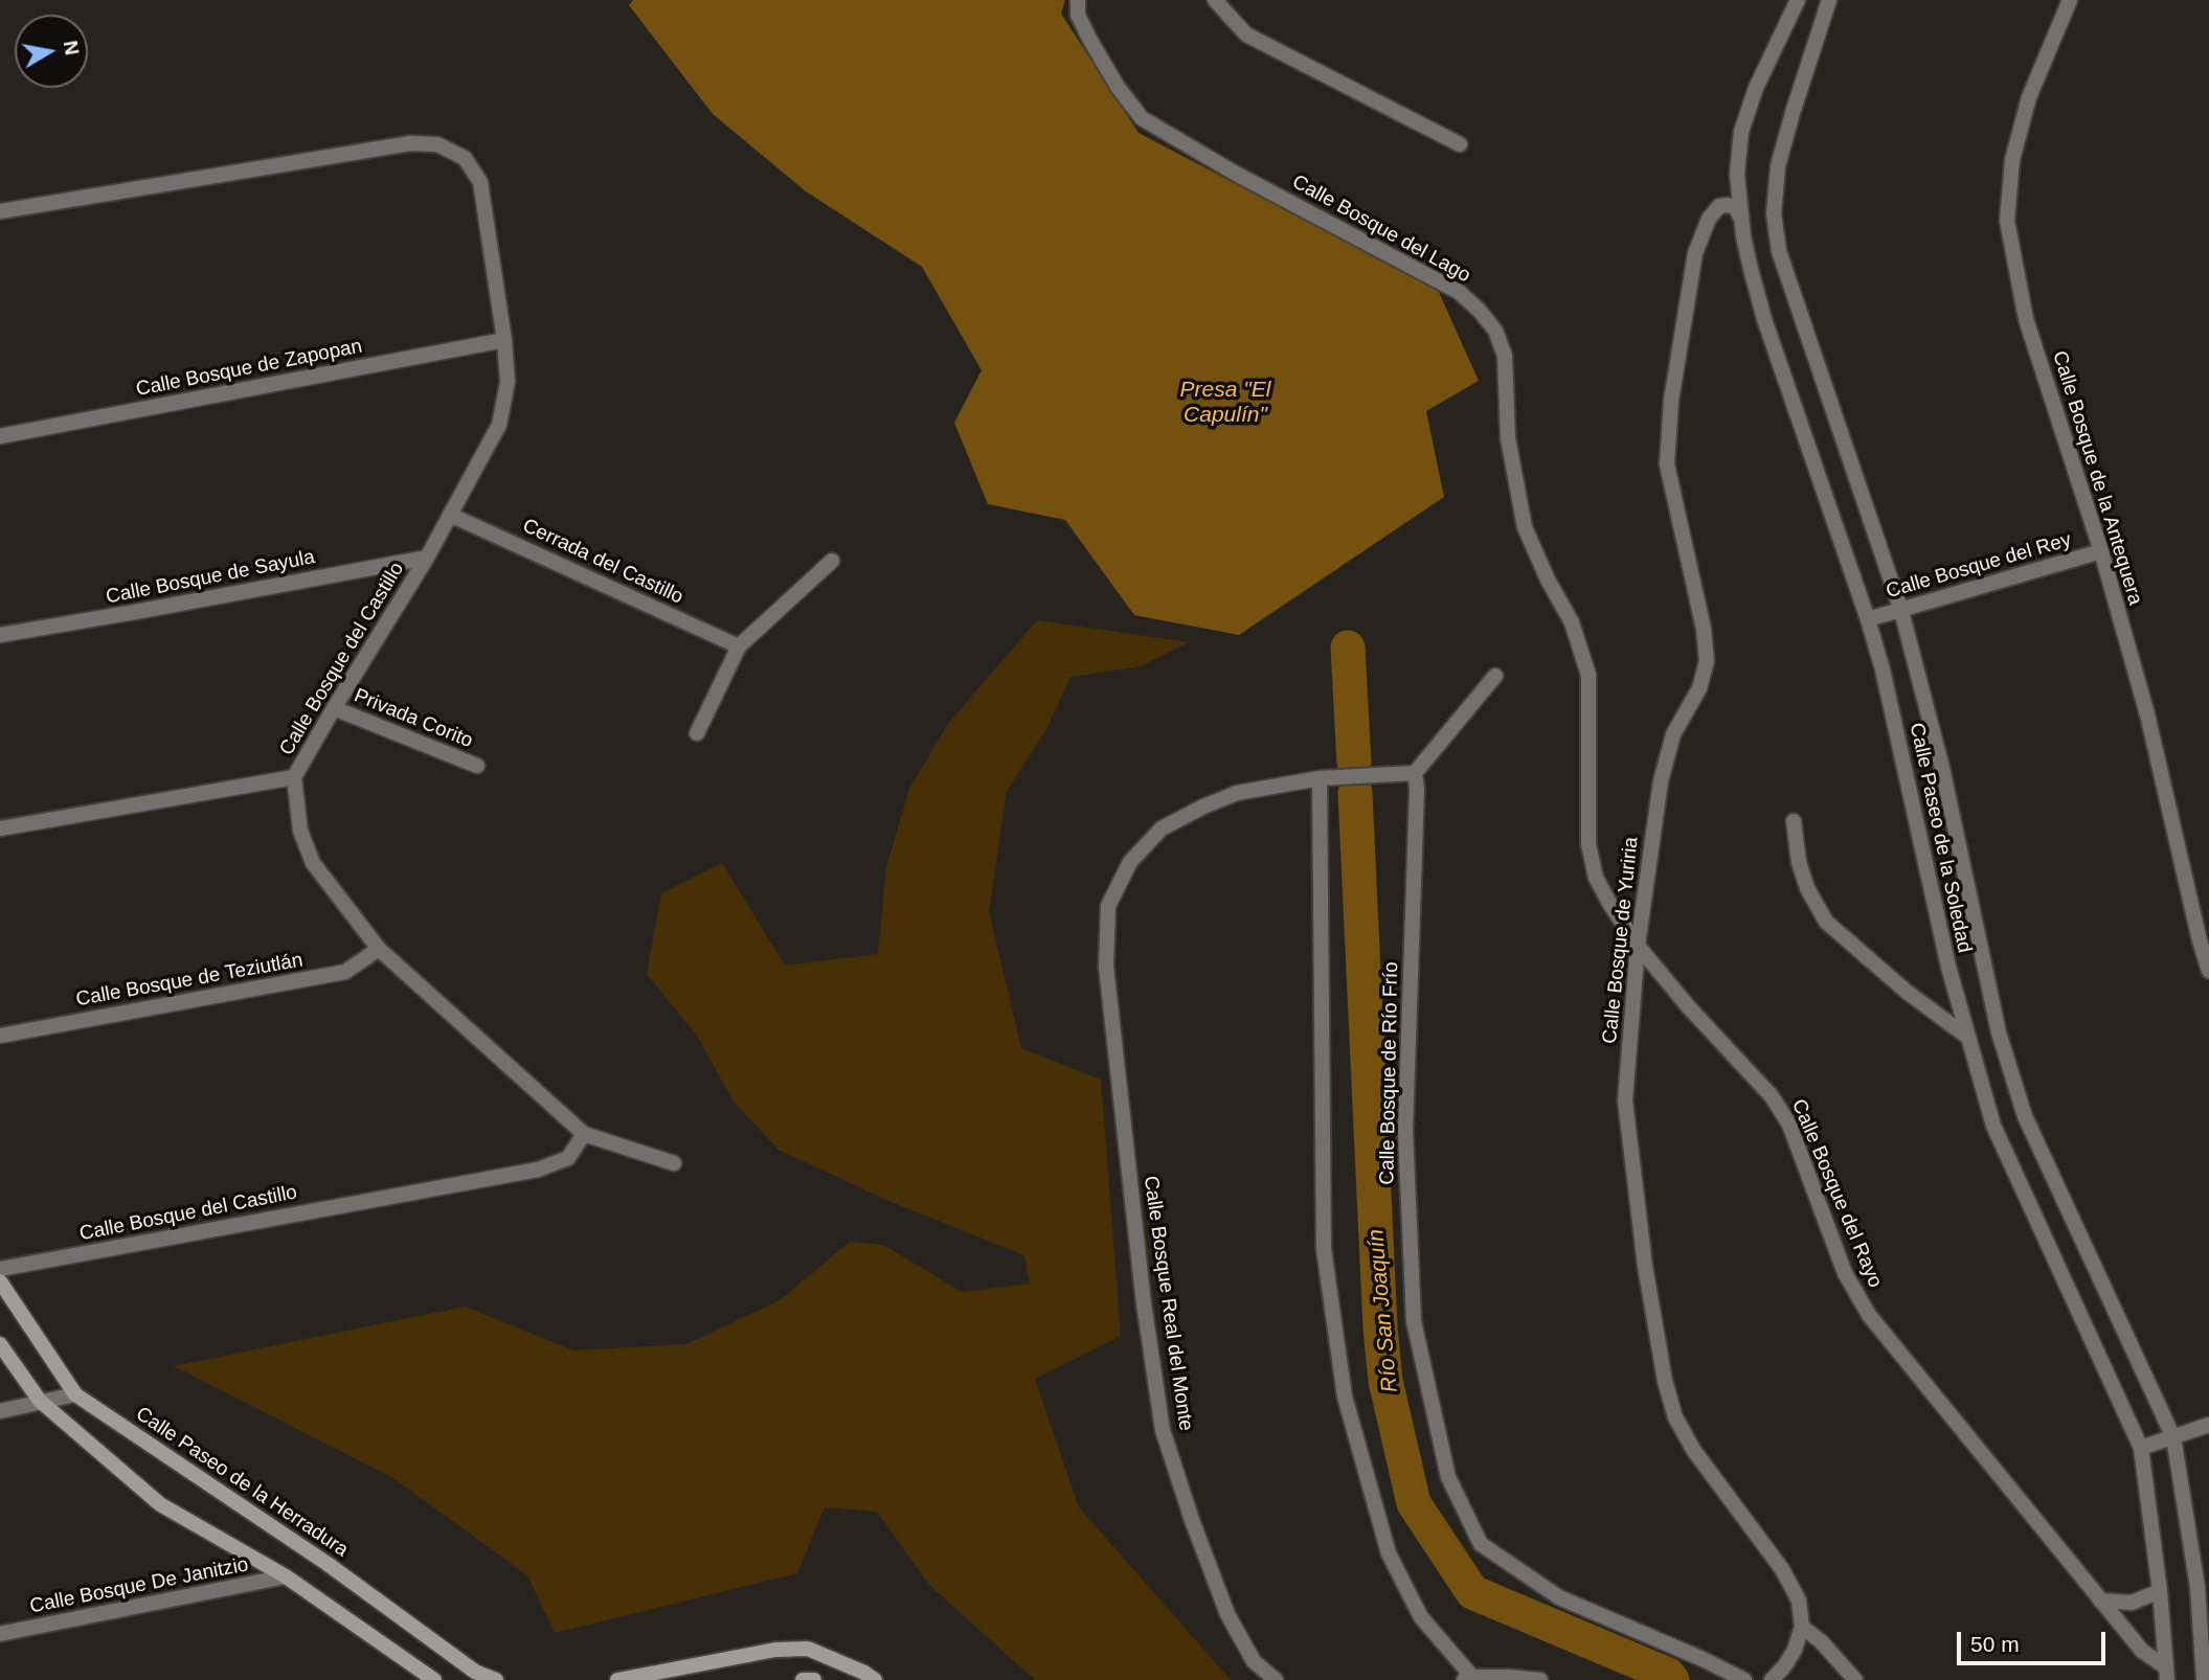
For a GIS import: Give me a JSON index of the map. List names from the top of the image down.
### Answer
{
  "streets": {
    "main road": ["Calle Paseo de la Herradura"],
    "street": [
      "Calle Bosque del Lago",
      "Calle Bosque de Zapopan",
      "Calle Bosque de la Antequera",
      "Cerrada del Castillo",
      "Calle Bosque del Rey",
      "Calle Bosque de Sayula",
      "Calle Bosque del Castillo",
      "Privada Corito",
      "Calle Paseo de la Soledad",
      "Calle Bosque de Yuriria",
      "Calle Bosque de Teziutlán",
      "Calle Bosque de Río Frío",
      "Calle Bosque del Rayo",
      "Calle Bosque Real del Monte",
      "Calle Bosque De Janitzio"
    ]
  },
  "crossings": [
    ["Calle Bosque del Lago", "Calle Bosque de Yuriria"],
    ["Calle Bosque del Lago", "Calle Bosque del Rayo"],
    ["Calle Bosque de Zapopan", "Calle Bosque del Castillo"],
    ["Calle Bosque de la Antequera", "Calle Bosque del Rey"],
    ["Cerrada del Castillo", "Calle Bosque del Castillo"],
    ["Calle Bosque del Rey", "Calle Paseo de la Soledad"],
    ["Calle Bosque de Sayula", "Calle Bosque del Castillo"],
    ["Calle Bosque del Castillo", "Privada Corito"],
    ["Calle Bosque del Castillo", "Calle Bosque de Teziutlán"],
    ["Calle Paseo de la Soledad", "Calle Bosque de Yuriria"],
    ["Calle Paseo de la Soledad", "Calle Bosque del Rayo"],
    ["Calle Bosque de Yuriria", "Calle Bosque del Rayo"]
  ],
  "water": ["Presa \"El Capulín\"", "Río San Joaquín"],
  "scale_bar": "50 m",
  "north": "right"
}
